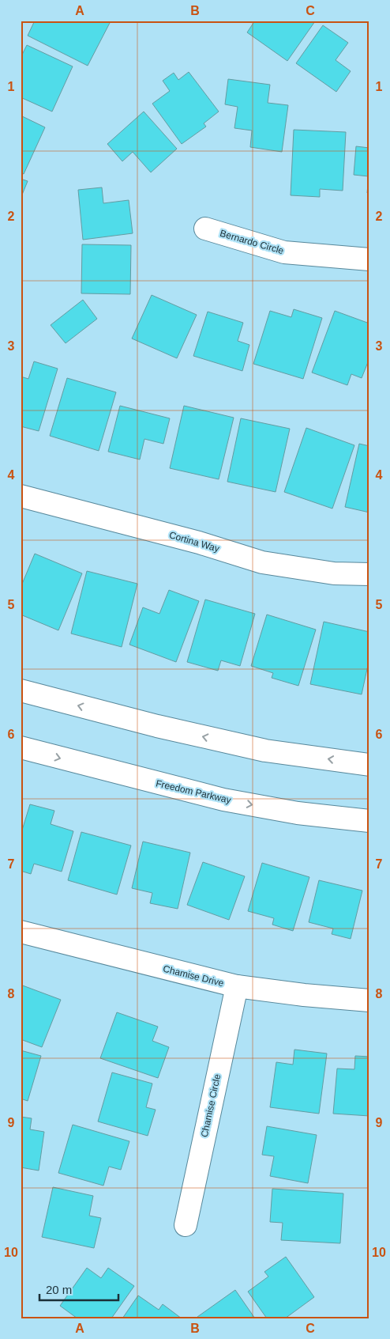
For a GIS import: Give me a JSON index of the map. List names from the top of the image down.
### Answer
{
  "streets": {
    "street": [
      "Bernardo Circle",
      "Cortina Way",
      "Freedom Parkway",
      "Chamise Drive",
      "Chamise Circle"
    ]
  },
  "crossings": [
    ["Chamise Drive", "Chamise Circle"]
  ],
  "scale_bar": "20 m",
  "grid": {
    "columns": ["A", "B", "C"],
    "rows": [
      "1",
      "2",
      "3",
      "4",
      "5",
      "6",
      "7",
      "8",
      "9",
      "10"
    ]
  }
}
